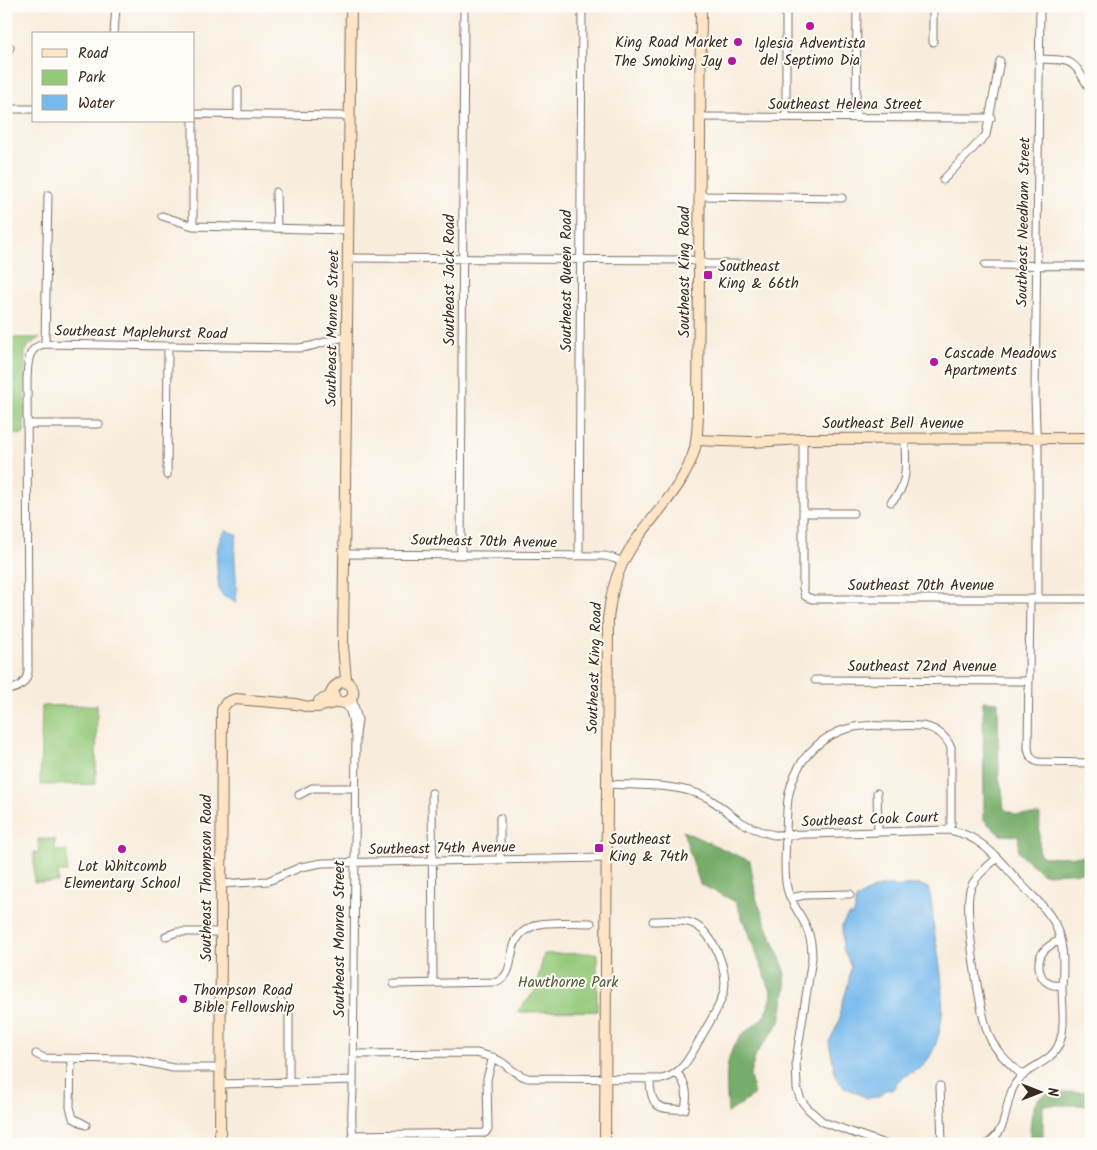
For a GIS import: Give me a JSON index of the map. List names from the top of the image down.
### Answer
{
  "streets": {
    "street": [
      "Southeast Helena Street",
      "Southeast Needham Street",
      "Southeast King Road",
      "Southeast Jack Road",
      "Southeast Queen Road",
      "Southeast Monroe Street",
      "Southeast Maplehurst Road",
      "Southeast Bell Avenue",
      "Southeast 70th Avenue",
      "Southeast 72nd Avenue",
      "Southeast Cook Court",
      "Southeast 74th Avenue",
      "Southeast Thompson Road"
    ]
  },
  "crossings": [
    ["Southeast Helena Street", "Southeast King Road"],
    ["Southeast Needham Street", "Southeast Bell Avenue"],
    ["Southeast Needham Street", "Southeast 70th Avenue"],
    ["Southeast Needham Street", "Southeast 72nd Avenue"],
    ["Southeast King Road", "Southeast Bell Avenue"],
    ["Southeast King Road", "Southeast 70th Avenue"],
    ["Southeast King Road", "Southeast Cook Court"],
    ["Southeast King Road", "Southeast 74th Avenue"],
    ["Southeast Jack Road", "Southeast 70th Avenue"],
    ["Southeast Queen Road", "Southeast 70th Avenue"],
    ["Southeast Monroe Street", "Southeast Maplehurst Road"],
    ["Southeast Monroe Street", "Southeast 70th Avenue"],
    ["Southeast Monroe Street", "Southeast 74th Avenue"],
    ["Southeast Monroe Street", "Southeast Thompson Road"],
    ["Southeast 74th Avenue", "Southeast Thompson Road"]
  ],
  "parks": ["Hawthorne Park"],
  "places": {
    "other": [
      "Iglesia Adventista del Septimo Dia",
      "King Road Market",
      "The Smoking Jay",
      "Cascade Meadows Apartments",
      "Lot Whitcomb Elementary School",
      "Thompson Road Bible Fellowship"
    ],
    "transit": ["Southeast King & 66th", "Southeast King & 74th"]
  },
  "legend": ["Road", "Park", "Water"],
  "north": "right"
}
